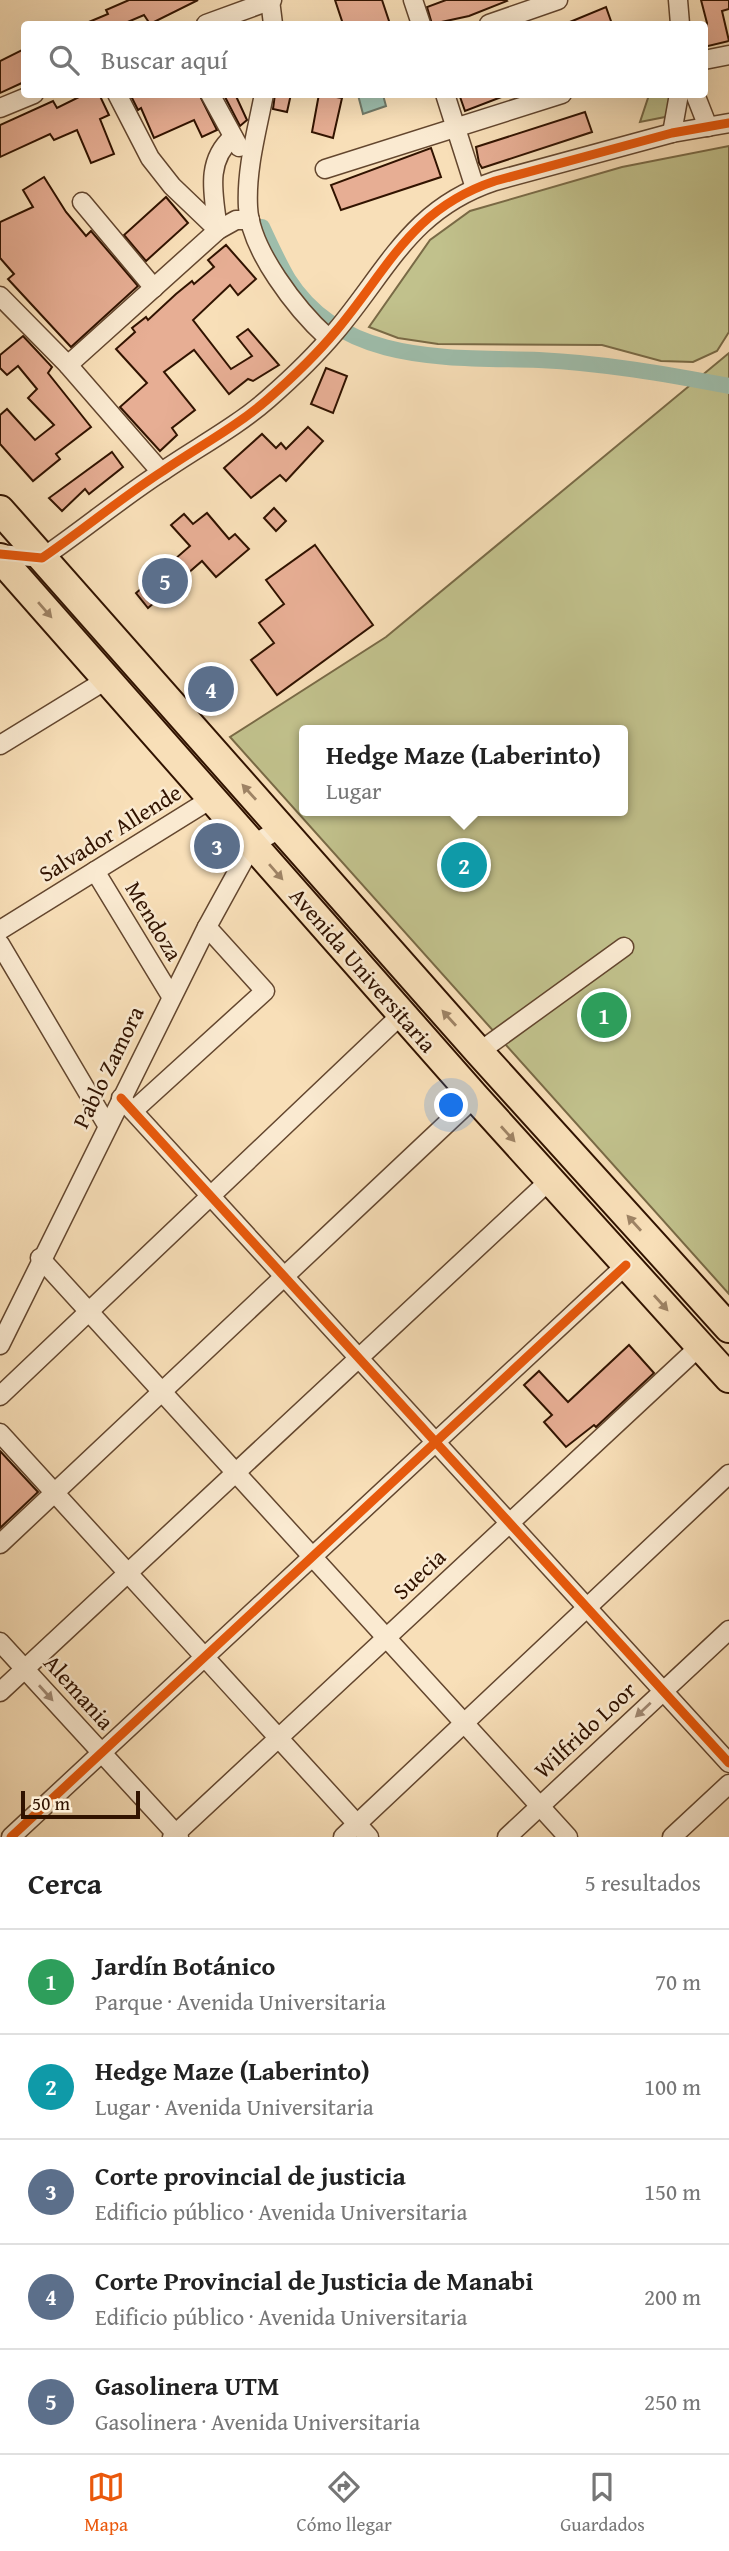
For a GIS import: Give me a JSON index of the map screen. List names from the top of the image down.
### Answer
{
  "streets": {
    "main road": ["Avenida Universitaria"],
    "street": [
      "Salvador Allende",
      "Mendoza",
      "Pablo Zamora",
      "Suecia",
      "Alemania",
      "Wilfrido Loor"
    ]
  },
  "crossings": [
    ["Salvador Allende", "Mendoza"],
    ["Salvador Allende", "Avenida Universitaria"],
    ["Mendoza", "Pablo Zamora"],
    ["Avenida Universitaria", "Pablo Zamora"],
    ["Avenida Universitaria", "Suecia"],
    ["Suecia", "Alemania"]
  ],
  "scale_bar": "50 m",
  "page": {
    "search": "Buscar aquí",
    "pins": [
      "5",
      "4",
      "3",
      "2",
      "1"
    ],
    "popup": ["Hedge Maze (Laberinto)", "Lugar"],
    "scale": "50 m",
    "heading": ["Cerca", "5 resultados"],
    "list": [
      {
        "mark": "1",
        "name": "Jardín Botánico",
        "note": "Parque · Avenida Universitaria",
        "value": "70 m"
      },
      {
        "mark": "2",
        "name": "Hedge Maze (Laberinto)",
        "note": "Lugar · Avenida Universitaria",
        "value": "100 m"
      },
      {
        "mark": "3",
        "name": "Corte provincial de justicia",
        "note": "Edificio público · Avenida Universitaria",
        "value": "150 m"
      },
      {
        "mark": "4",
        "name": "Corte Provincial de Justicia de Manabi",
        "note": "Edificio público · Avenida Universitaria",
        "value": "200 m"
      },
      {
        "mark": "5",
        "name": "Gasolinera UTM",
        "note": "Gasolinera · Avenida Universitaria",
        "value": "250 m"
      }
    ],
    "nav": ["Mapa", "Cómo llegar", "Guardados"]
  }
}
